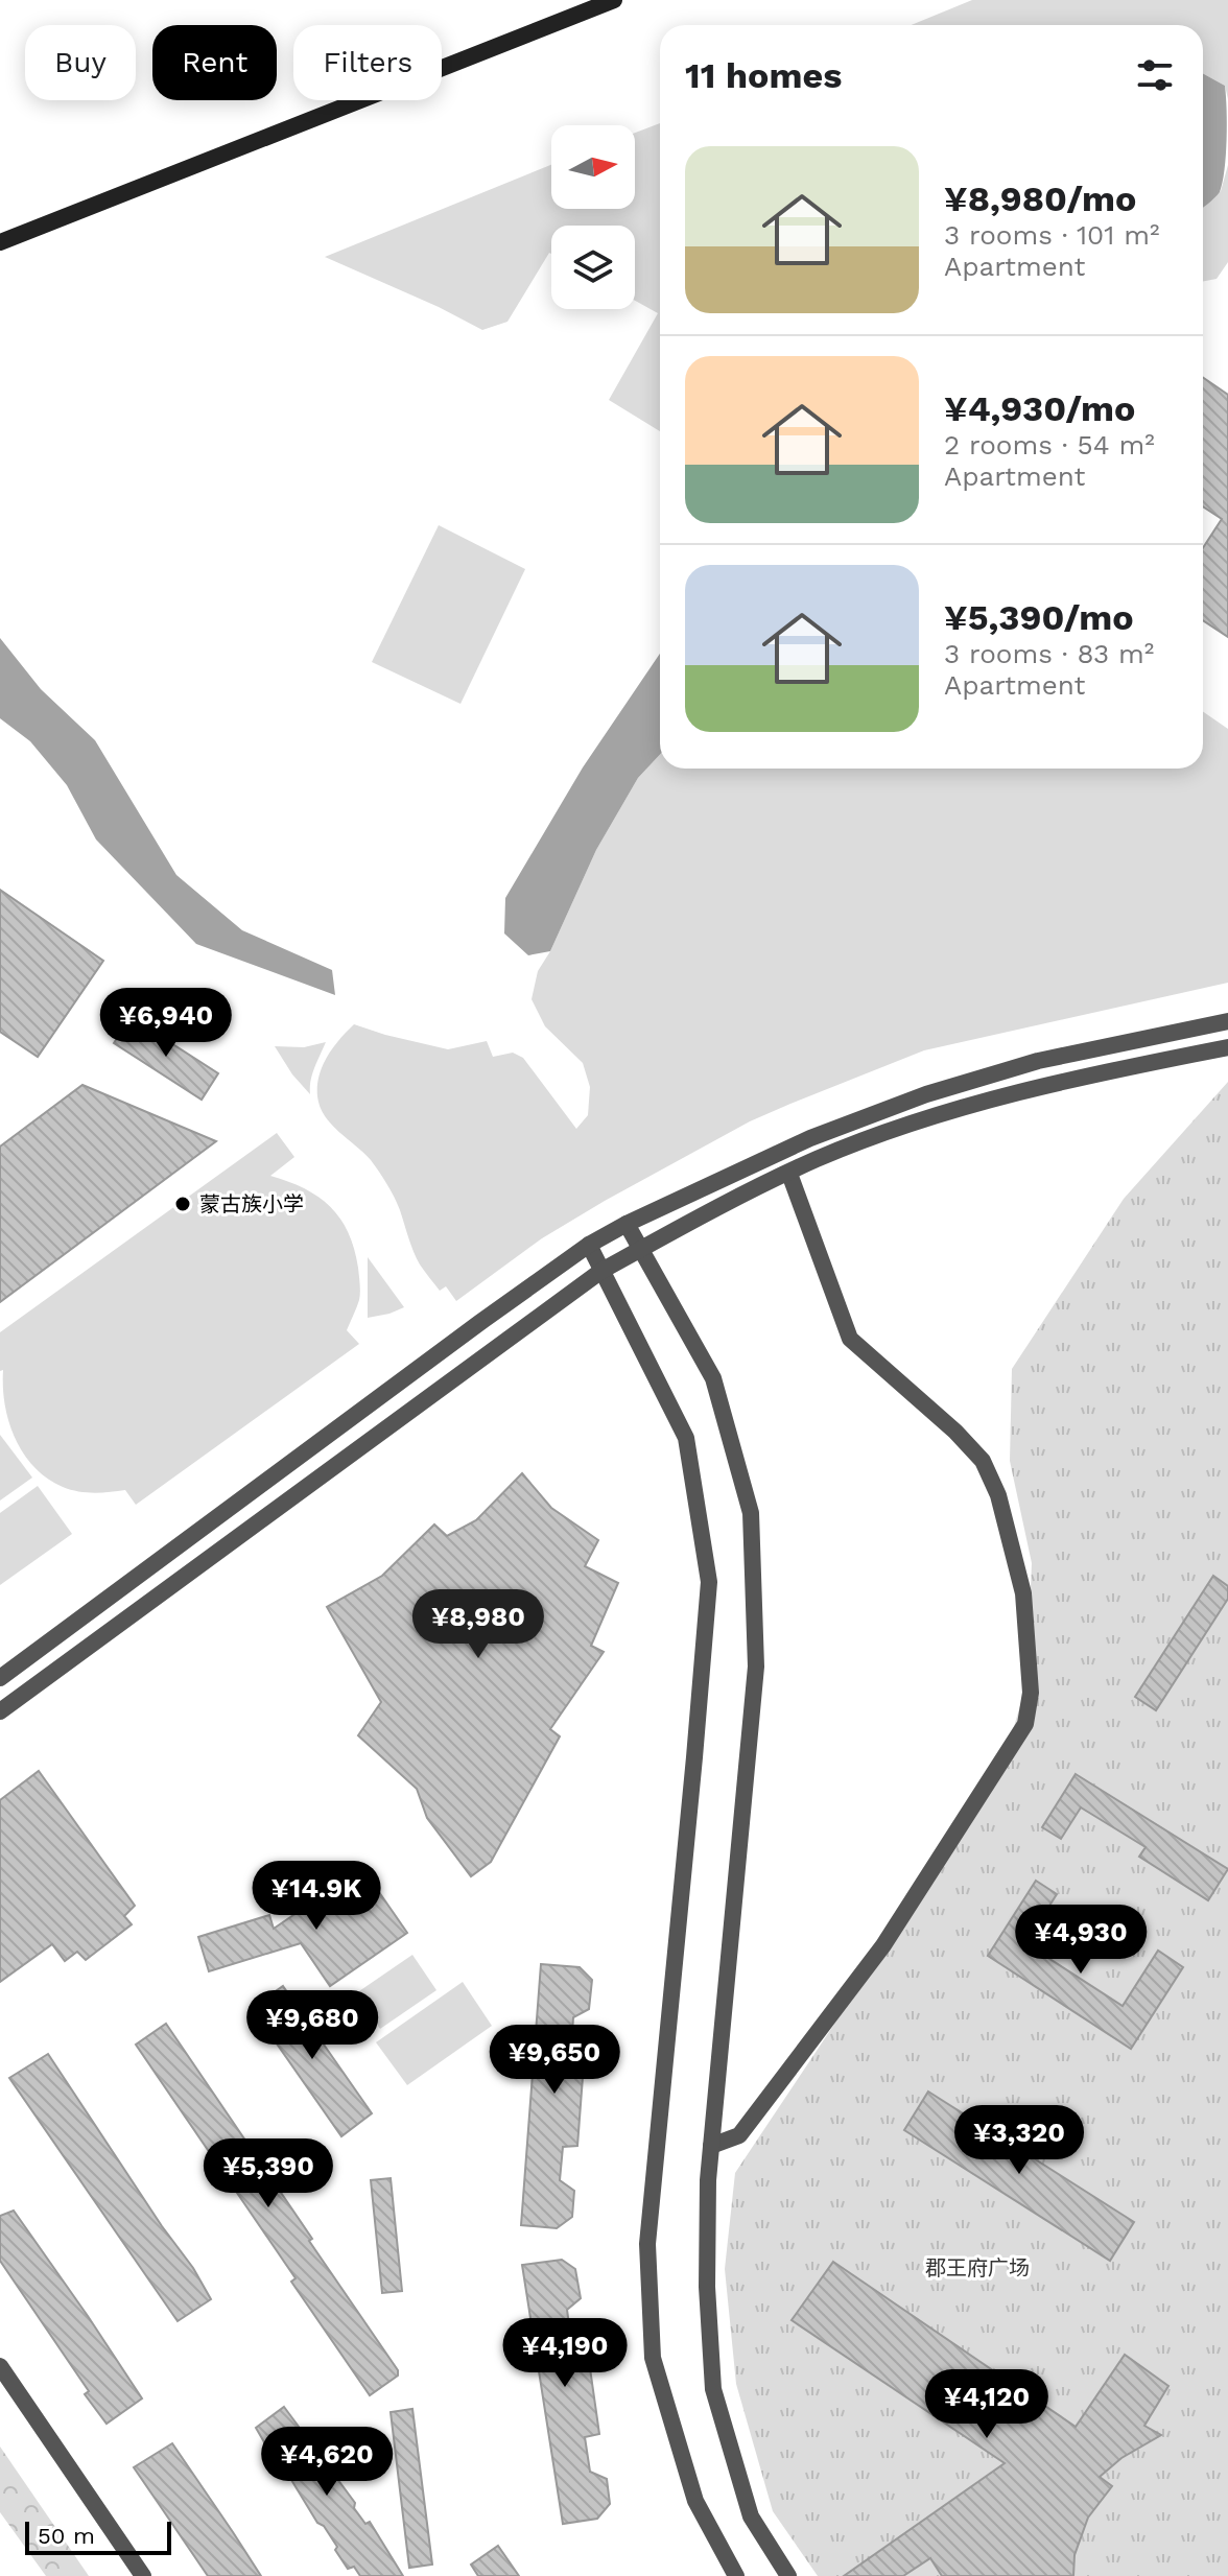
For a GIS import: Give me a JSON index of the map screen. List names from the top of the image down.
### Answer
{
  "parks": ["郡王府广场"],
  "places": ["蒙古族小学"],
  "scale_bar": "50 m",
  "north": "right",
  "page": {
    "chip": ["Buy", "Rent", "Filters"],
    "heading": "11 homes",
    "list": [
      {
        "name": "¥8,980/mo",
        "note": "3 rooms · 101 m² · Apartment"
      },
      {
        "name": "¥4,930/mo",
        "note": "2 rooms · 54 m² · Apartment"
      },
      {
        "name": "¥5,390/mo",
        "note": "3 rooms · 83 m² · Apartment"
      }
    ],
    "price": [
      "¥6,940",
      "¥8,980",
      "¥14.9K",
      "¥4,930",
      "¥9,680",
      "¥9,650",
      "¥3,320",
      "¥5,390",
      "¥4,190",
      "¥4,120",
      "¥4,620"
    ],
    "scale": "50 m"
  }
}
